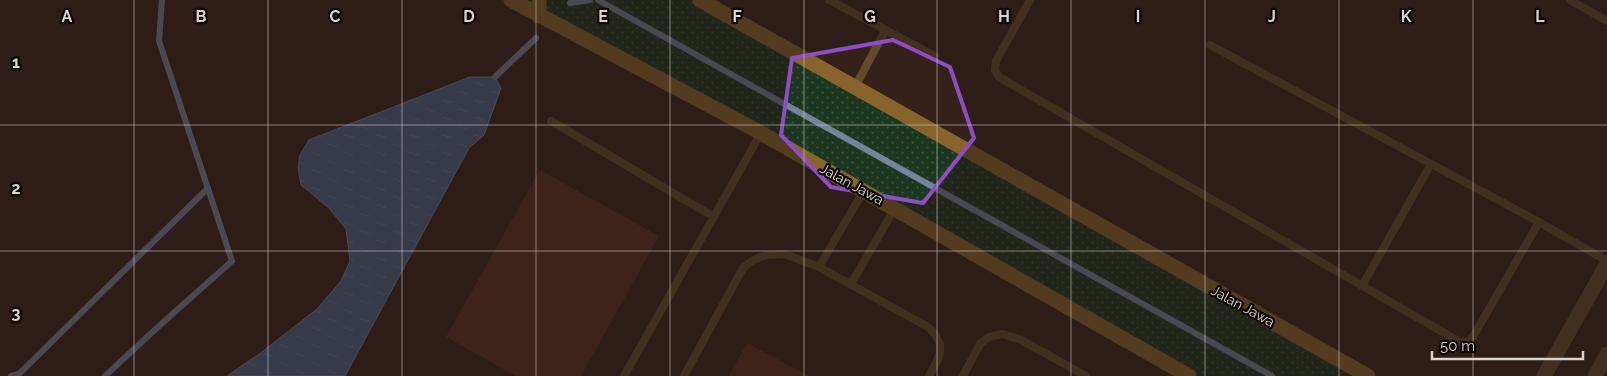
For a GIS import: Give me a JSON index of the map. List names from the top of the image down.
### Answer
{
  "streets": {
    "street": ["Jalan Jawa"]
  },
  "scale_bar": "50 m",
  "grid": {
    "columns": [
      "A",
      "B",
      "C",
      "D",
      "E",
      "F",
      "G",
      "H",
      "I",
      "J",
      "K",
      "L"
    ],
    "rows": ["1", "2", "3"]
  }
}
